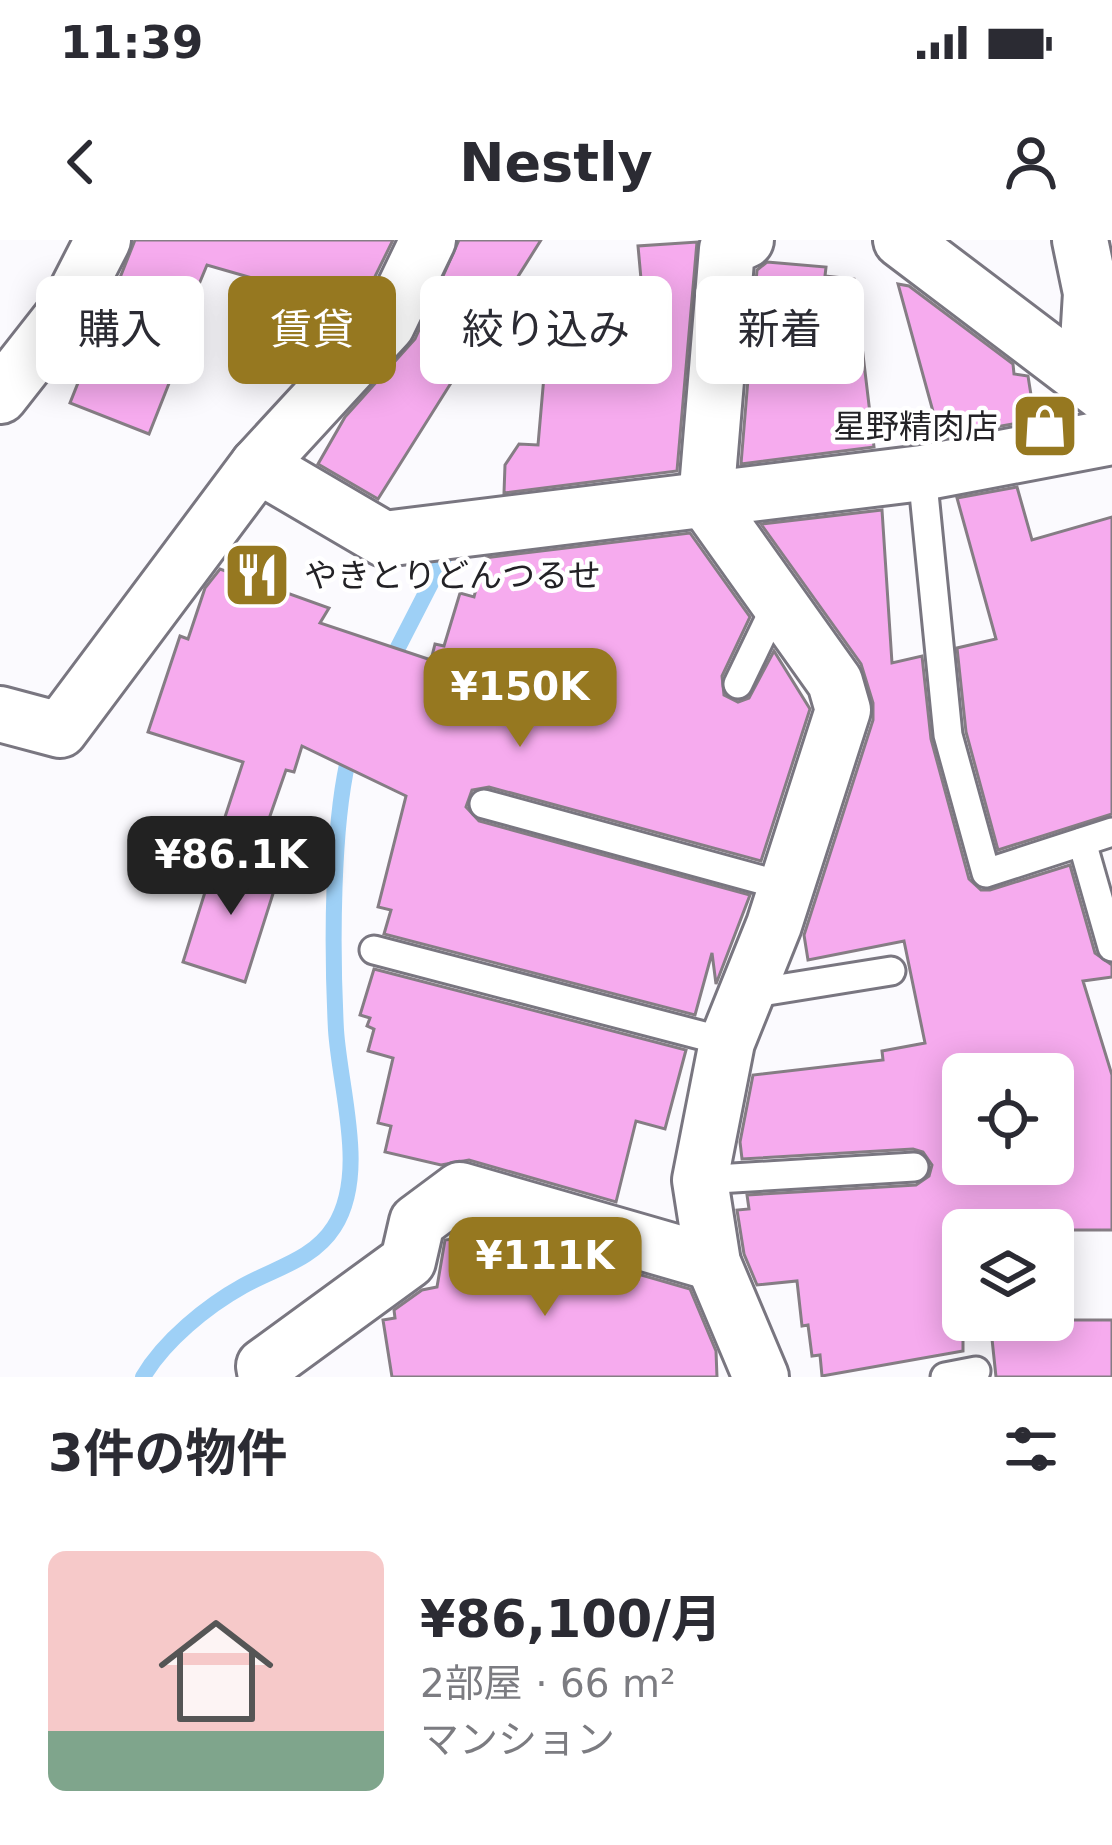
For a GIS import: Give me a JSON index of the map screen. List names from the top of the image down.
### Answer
{
  "places": {
    "shop": ["星野精肉店"],
    "restaurant": ["やきとりどんつるせ"]
  },
  "page": {
    "status": "11:39",
    "header": "Nestly",
    "chip": [
      "購入",
      "賃貸",
      "絞り込み",
      "新着"
    ],
    "price": ["¥150K", "¥86.1K", "¥111K"],
    "heading": "3件の物件",
    "list": [
      {
        "name": "¥86,100/月",
        "note": "2部屋 · 66 m² · マンション"
      }
    ]
  }
}
